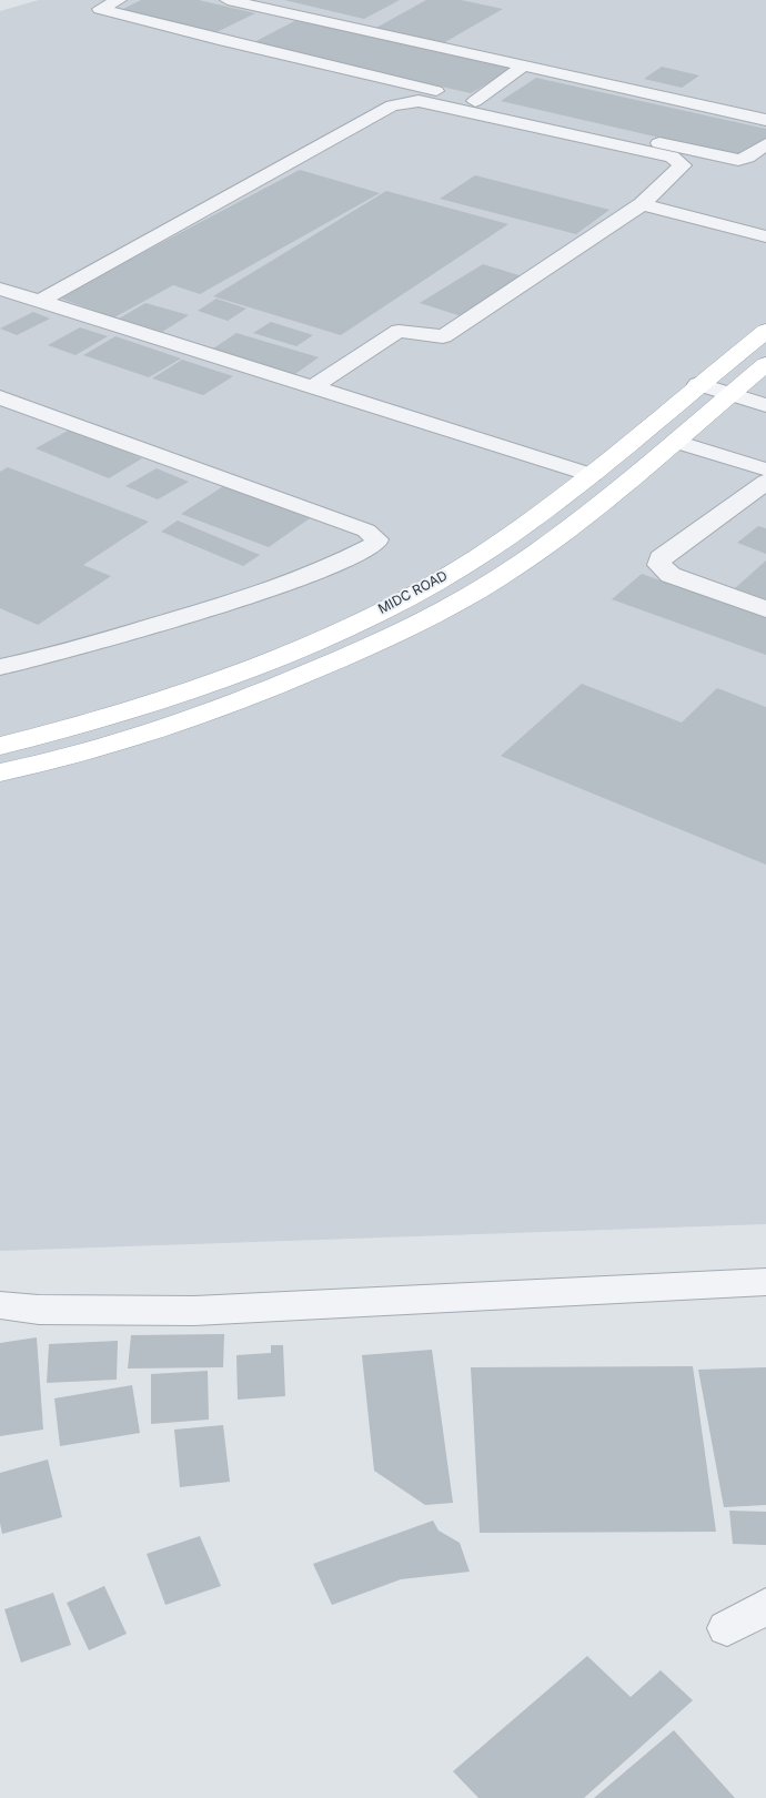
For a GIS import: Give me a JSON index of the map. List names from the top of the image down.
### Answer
{
  "streets": {
    "main road": ["MIDC ROAD"]
  }
}
